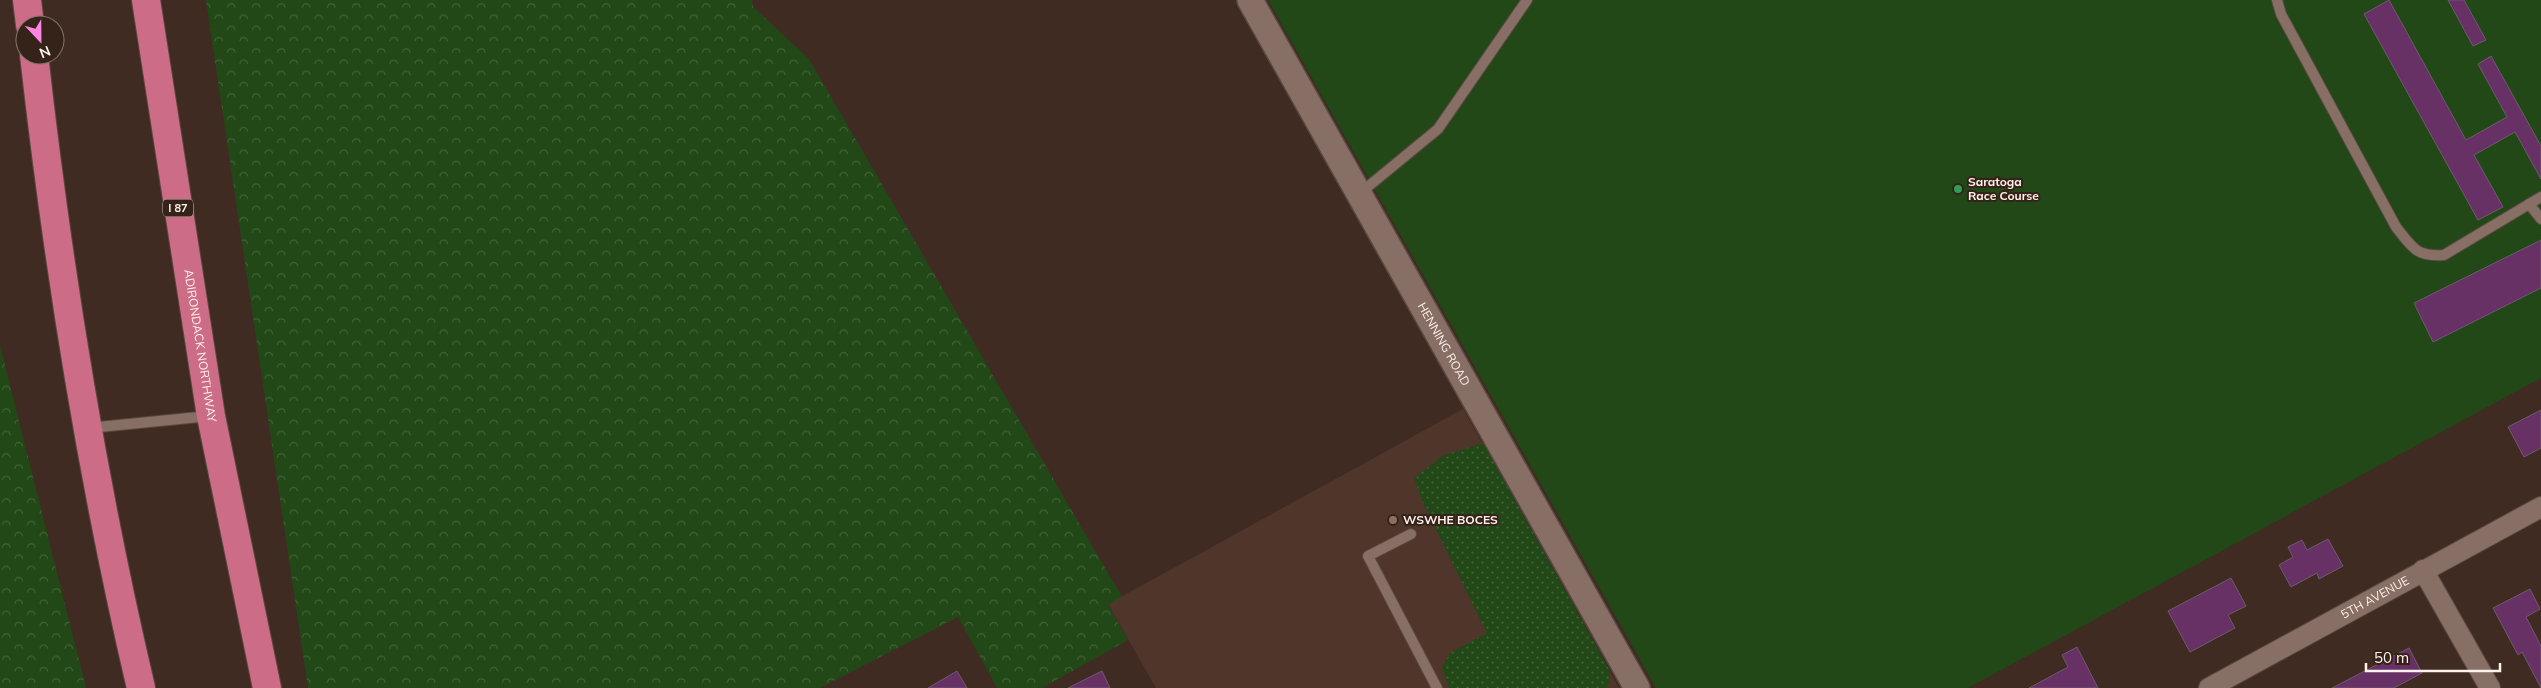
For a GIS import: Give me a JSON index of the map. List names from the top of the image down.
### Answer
{
  "streets": {
    "highway": ["I 87", "ADIRONDACK NORTHWAY"],
    "street": ["HENNING ROAD", "5TH AVENUE"]
  },
  "places": ["Saratoga Race Course", "WSWHE BOCES"],
  "scale_bar": "50 m",
  "north": "bottom"
}
